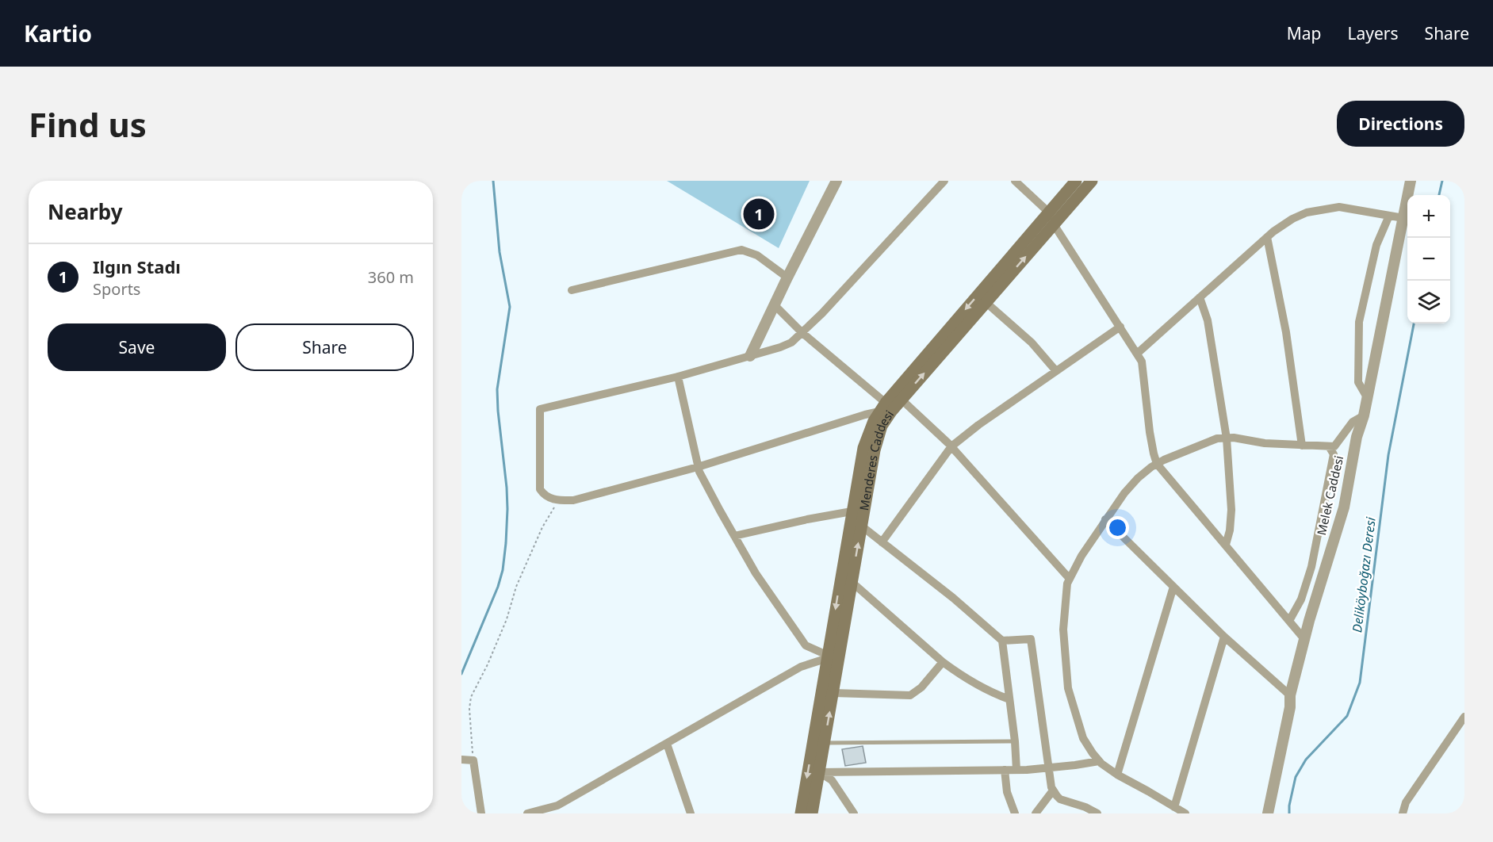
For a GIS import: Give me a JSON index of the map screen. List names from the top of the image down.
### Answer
{
  "streets": {
    "main road": ["Menderes Caddesi"],
    "street": ["Melek Caddesi"]
  },
  "water": ["Deliköyboğazı Deresi"],
  "page": {
    "header": "Kartio",
    "nav": ["Map", "Layers", "Share"],
    "buttons": [
      "Directions",
      ["Save", "Share"]
    ],
    "title": "Find us",
    "heading": "Nearby",
    "map_buttons": ["+", "−"],
    "pins": "1",
    "list": [
      {
        "mark": "1",
        "name": "Ilgın Stadı",
        "note": "Sports",
        "value": "360 m"
      }
    ]
  }
}
